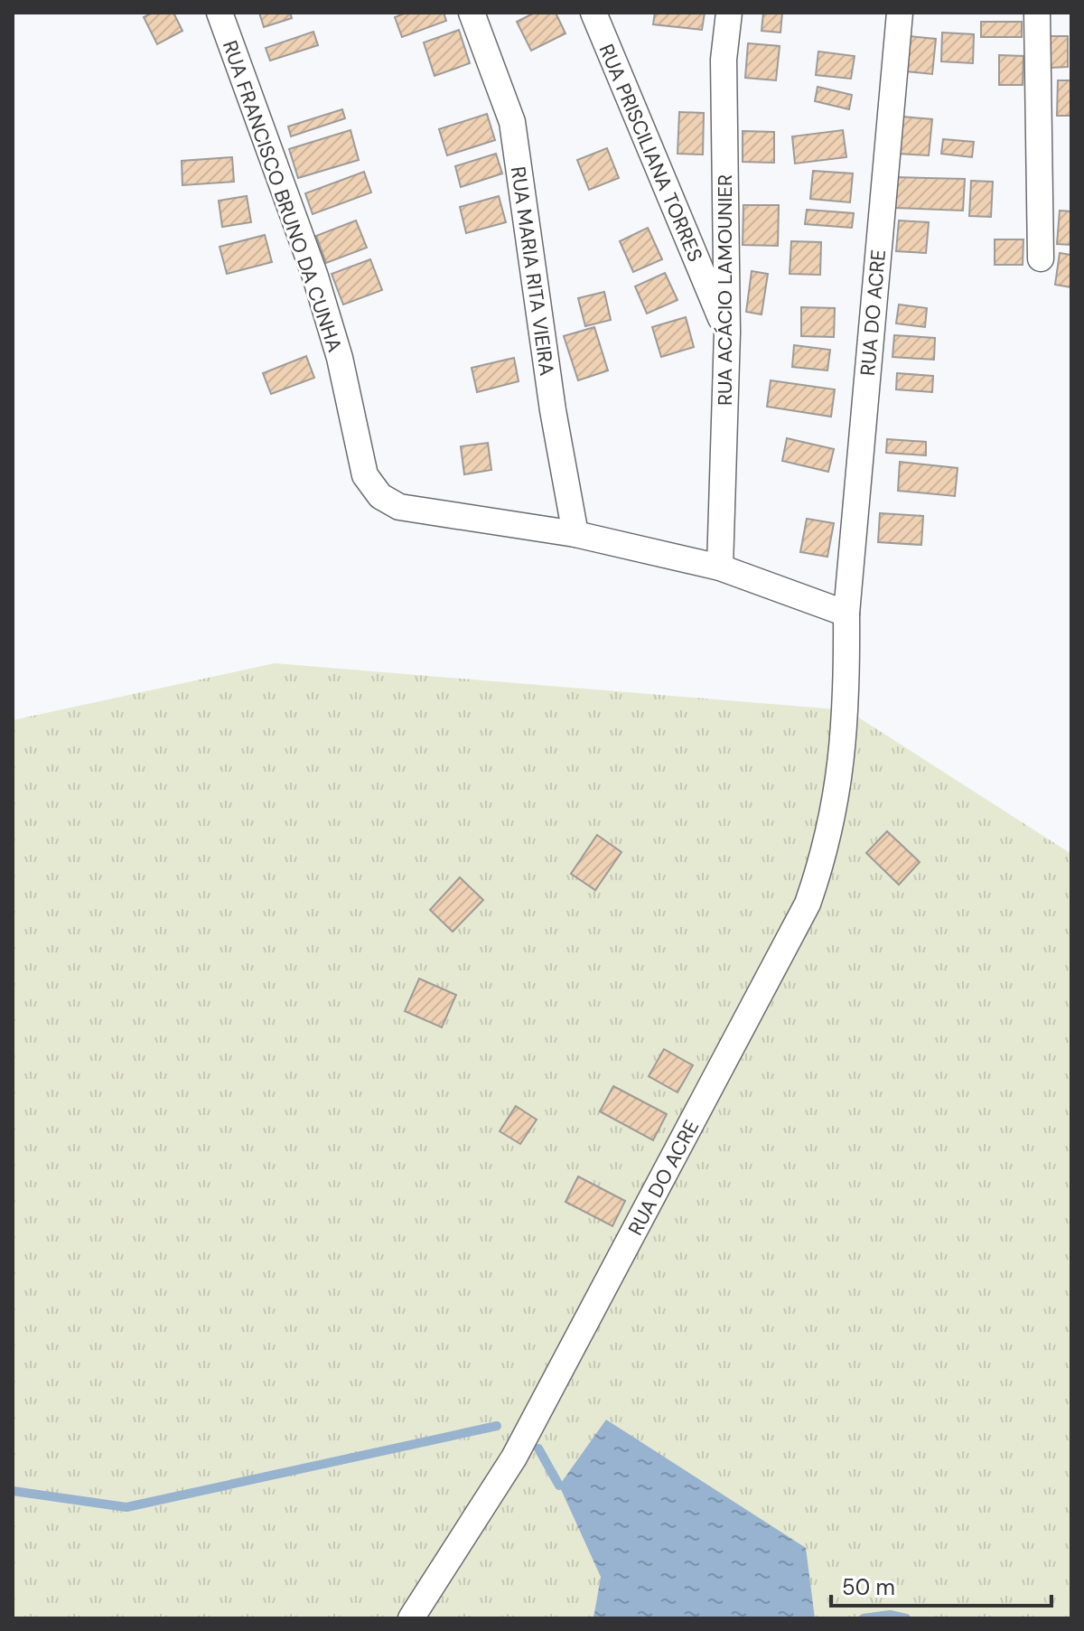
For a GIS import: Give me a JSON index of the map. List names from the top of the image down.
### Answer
{
  "streets": {
    "street": [
      "RUA PRISCILIANA TORRES",
      "RUA FRANCISCO BRUNO DA CUNHA",
      "RUA MARIA RITA VIEIRA",
      "RUA ACÁCIO LAMOUNIER",
      "RUA DO ACRE"
    ]
  },
  "crossings": [
    ["RUA PRISCILIANA TORRES", "RUA ACÁCIO LAMOUNIER"],
    ["RUA FRANCISCO BRUNO DA CUNHA", "RUA MARIA RITA VIEIRA"],
    ["RUA FRANCISCO BRUNO DA CUNHA", "RUA ACÁCIO LAMOUNIER"],
    ["RUA FRANCISCO BRUNO DA CUNHA", "RUA DO ACRE"]
  ],
  "scale_bar": "50 m"
}
